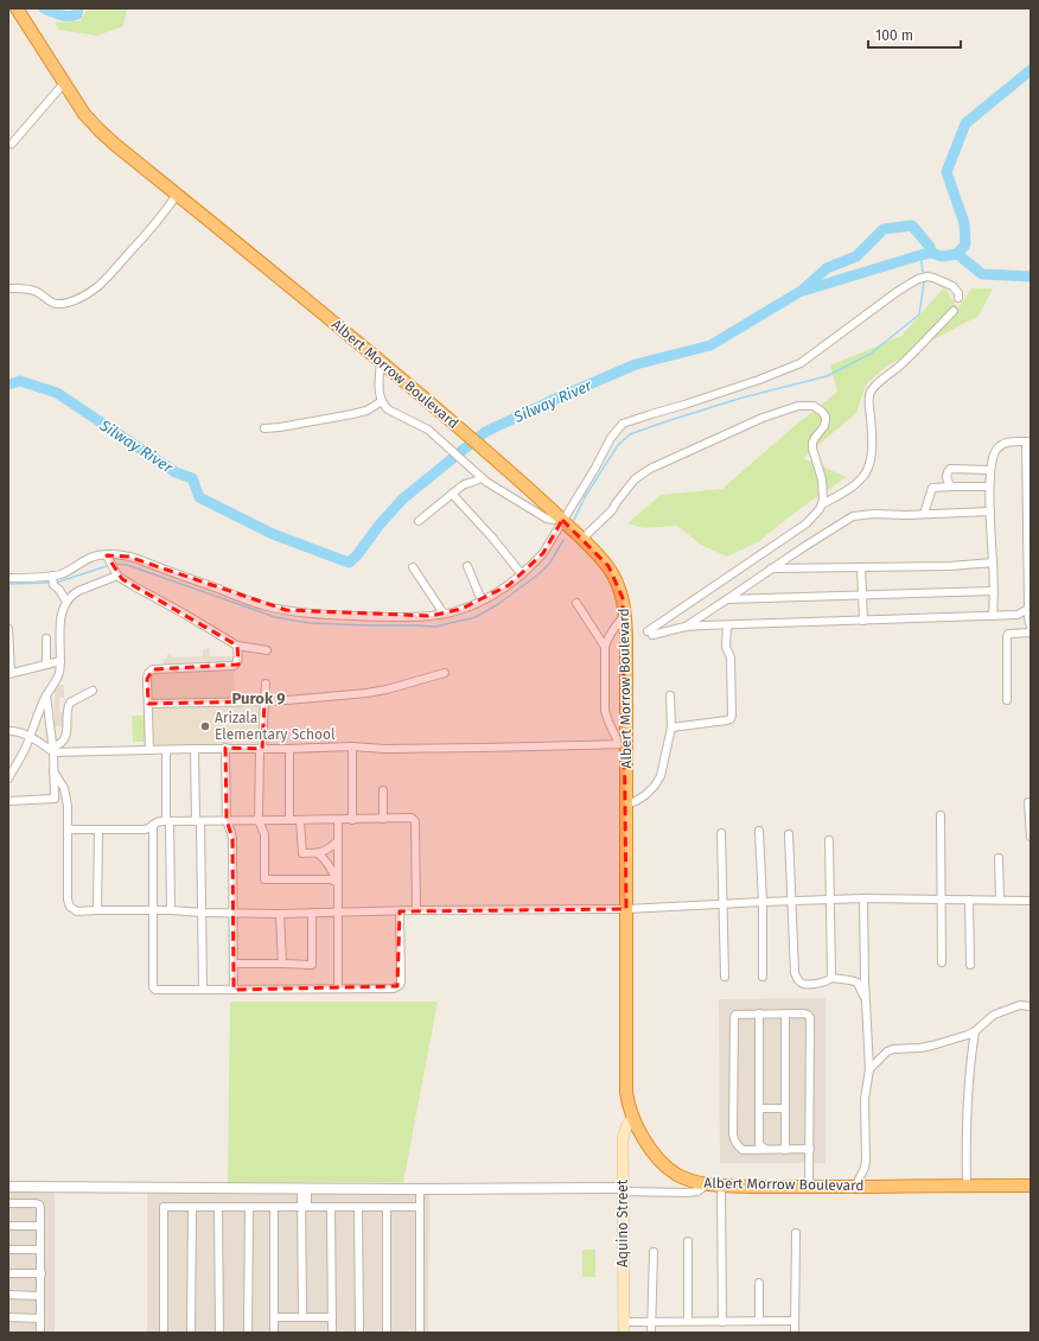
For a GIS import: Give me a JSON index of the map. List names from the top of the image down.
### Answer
{
  "streets": {
    "highway": ["Albert Morrow Boulevard"],
    "main road": ["Aquino Street"]
  },
  "crossings": [
    ["Albert Morrow Boulevard", "Aquino Street"]
  ],
  "districts": ["Purok 9"],
  "water": ["Silway River"],
  "places": ["Arizala Elementary School"],
  "scale_bar": "100 m"
}
